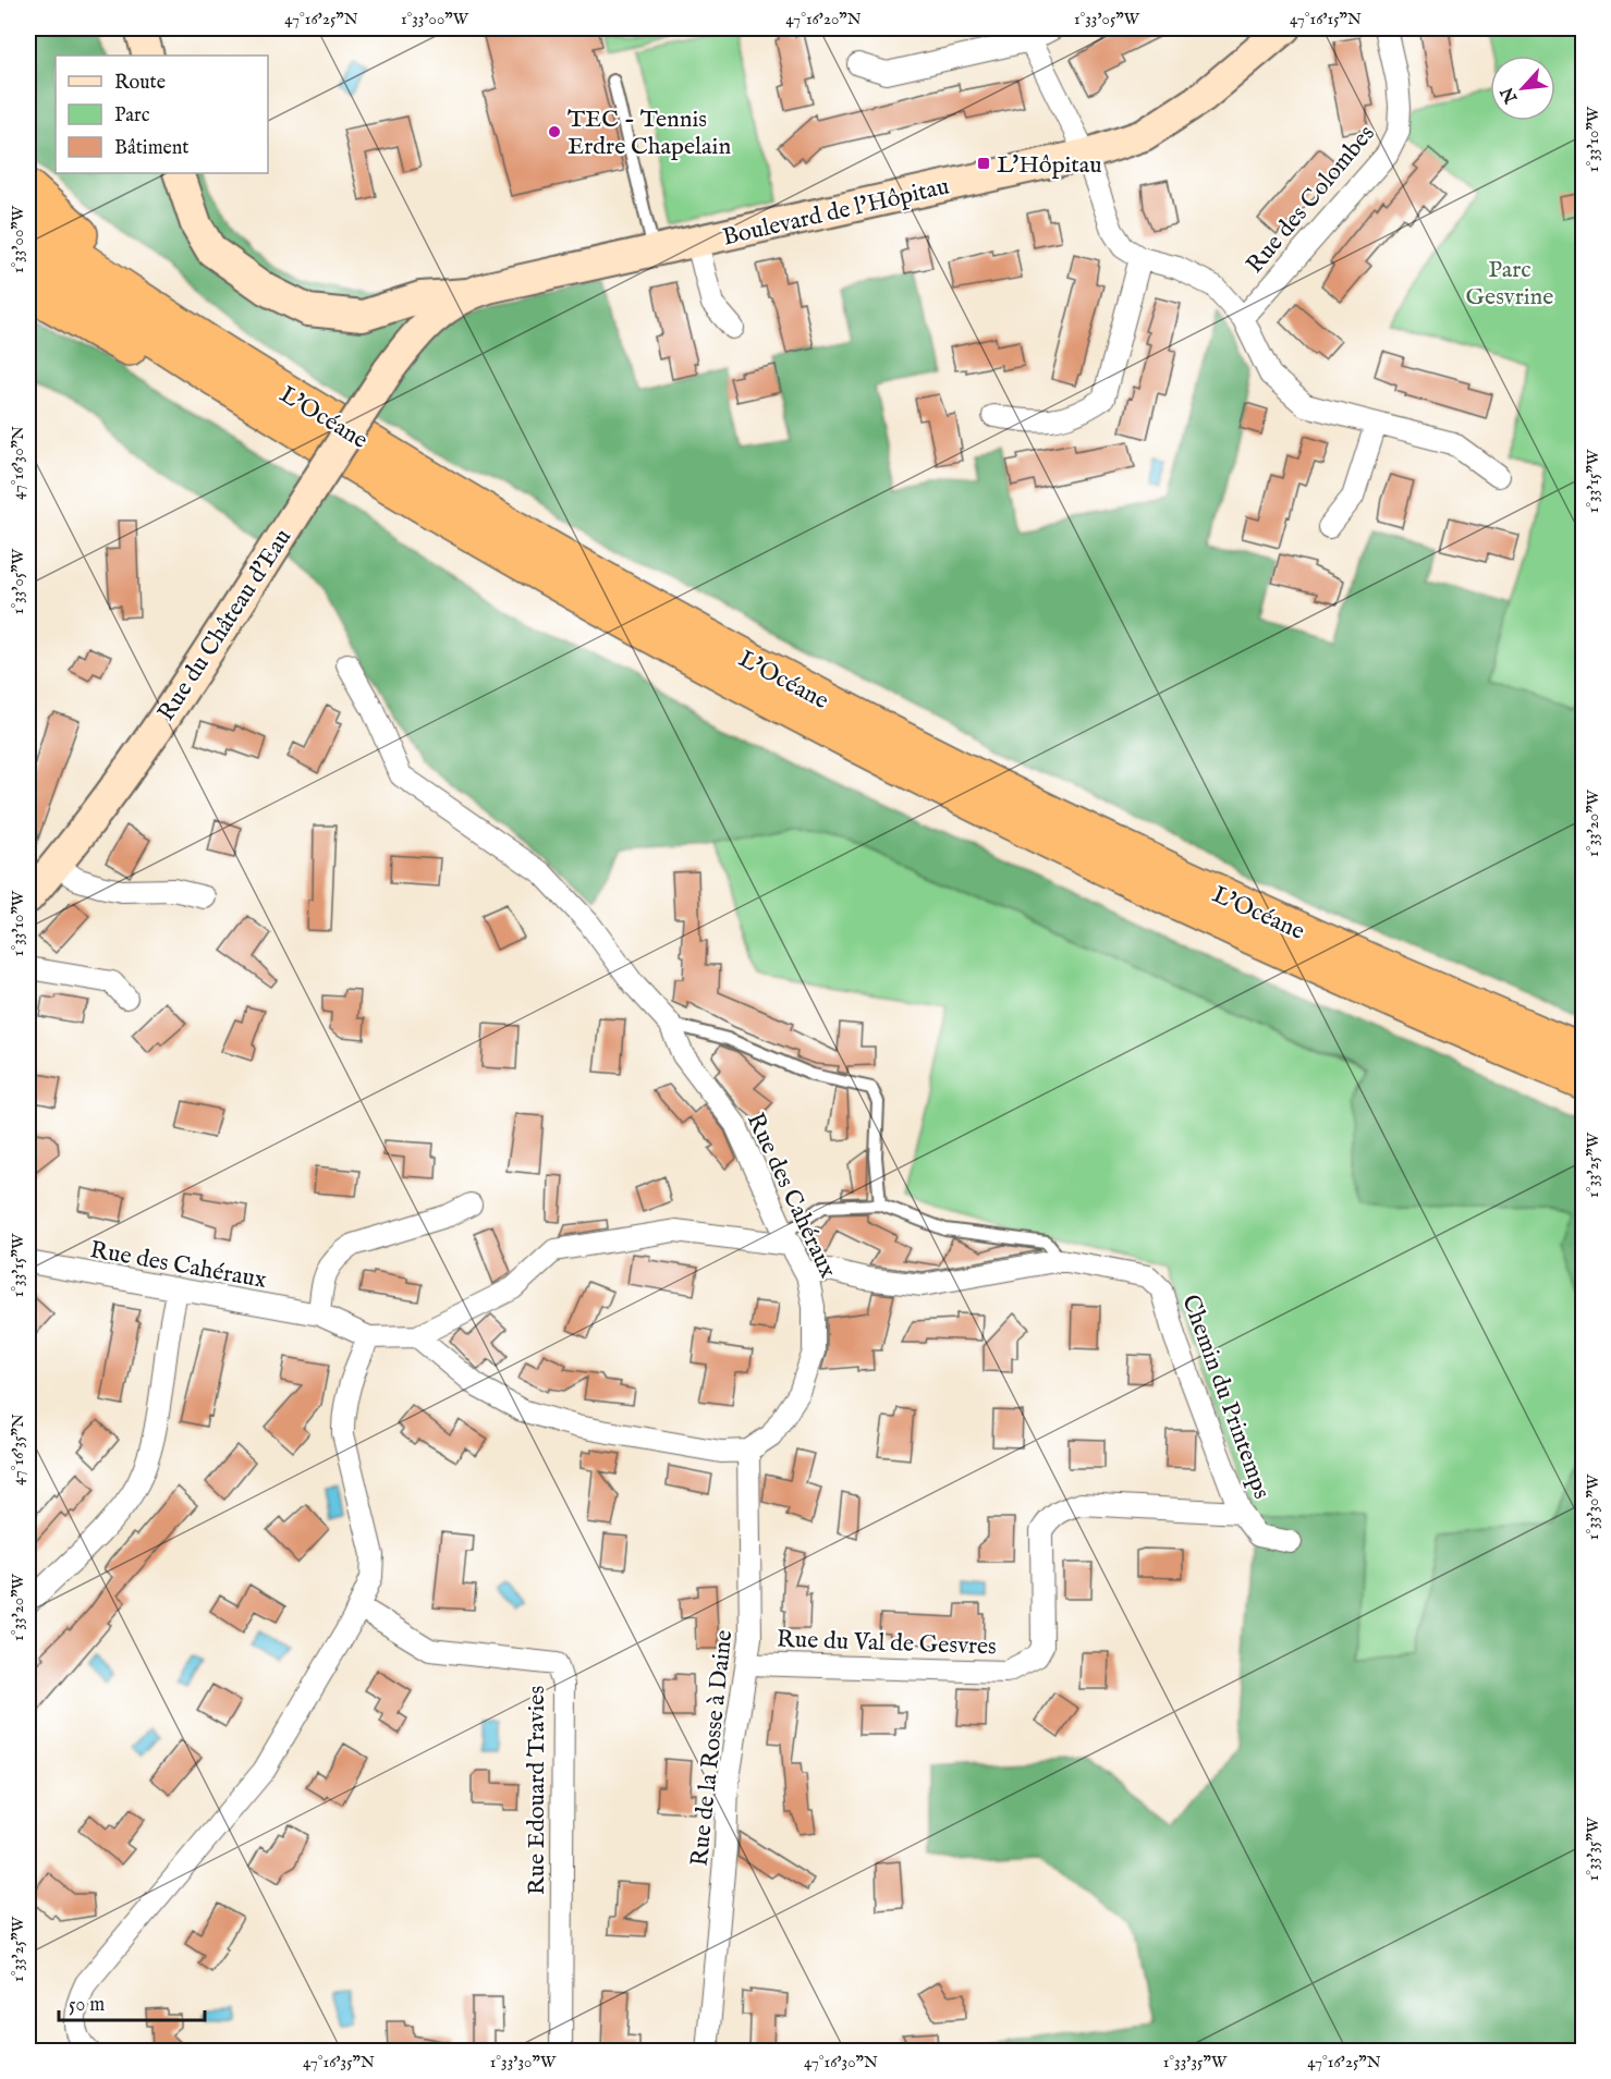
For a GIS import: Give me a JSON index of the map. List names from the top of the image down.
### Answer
{
  "streets": {
    "highway": ["L’Océane"],
    "street": [
      "Rue des Colombes",
      "Boulevard de l'Hôpitau",
      "Rue du Château d'Eau",
      "Rue des Cahéraux",
      "Chemin du Printemps",
      "Rue du Val de Gesvres",
      "Rue de la Rosse à Daine",
      "Rue Edouard Travies"
    ]
  },
  "crossings": [
    ["Boulevard de l'Hôpitau", "Rue du Château d'Eau"],
    ["Rue des Cahéraux", "Chemin du Printemps"],
    ["Rue des Cahéraux", "Rue de la Rosse à Daine"],
    ["Chemin du Printemps", "Rue du Val de Gesvres"],
    ["Rue du Val de Gesvres", "Rue de la Rosse à Daine"]
  ],
  "parks": ["Parc Gesvrine"],
  "places": {
    "other": ["TEC - Tennis Erdre Chapelain"],
    "transit": ["L'Hôpitau"]
  },
  "legend": ["Route", "Parc", "Bâtiment"],
  "scale_bar": "50 m",
  "north": "bottom left",
  "coordinates": [
    "47°16'25\"N",
    "1°33'00\"W",
    "47°16'20\"N",
    "1°33'05\"W",
    "47°16'15\"N",
    "1°33'10\"W",
    "47°16'30\"N",
    "1°33'15\"W",
    "1°33'20\"W",
    "1°33'25\"W",
    "47°16'35\"N",
    "1°33'30\"W",
    "1°33'35\"W"
  ]
}
